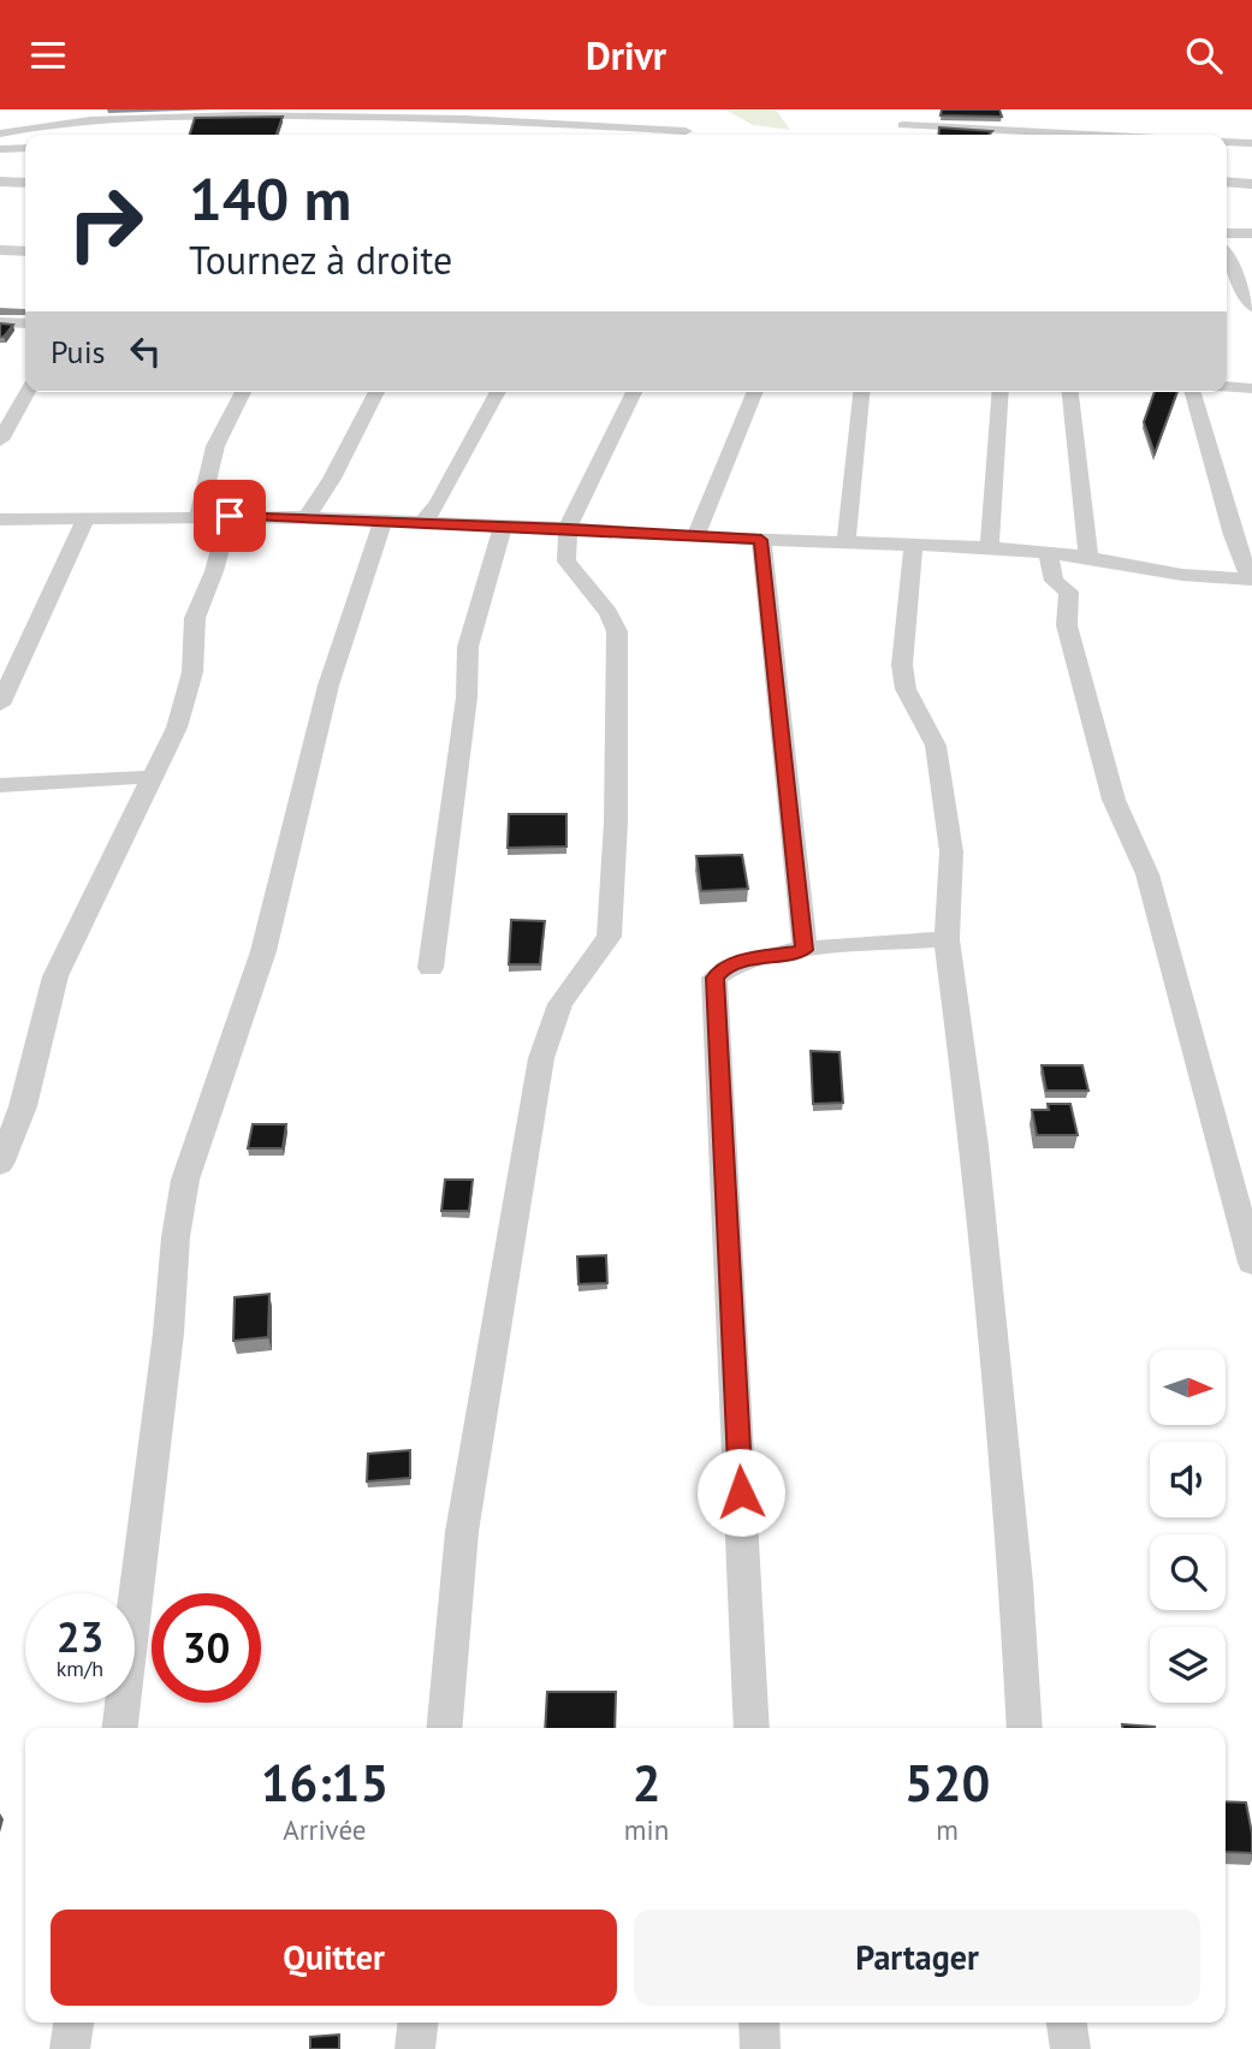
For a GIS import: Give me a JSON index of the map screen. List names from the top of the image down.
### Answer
{
  "north": "right",
  "page": {
    "header": "Drivr",
    "turn": ["140 m", "Tournez à droite"],
    "then": "Puis",
    "speed": "23 km/h",
    "limit": "30",
    "eta": [
      "16:15",
      "Arrivée",
      "2",
      "min",
      "520",
      "m"
    ],
    "buttons": ["Quitter", "Partager"]
  }
}
